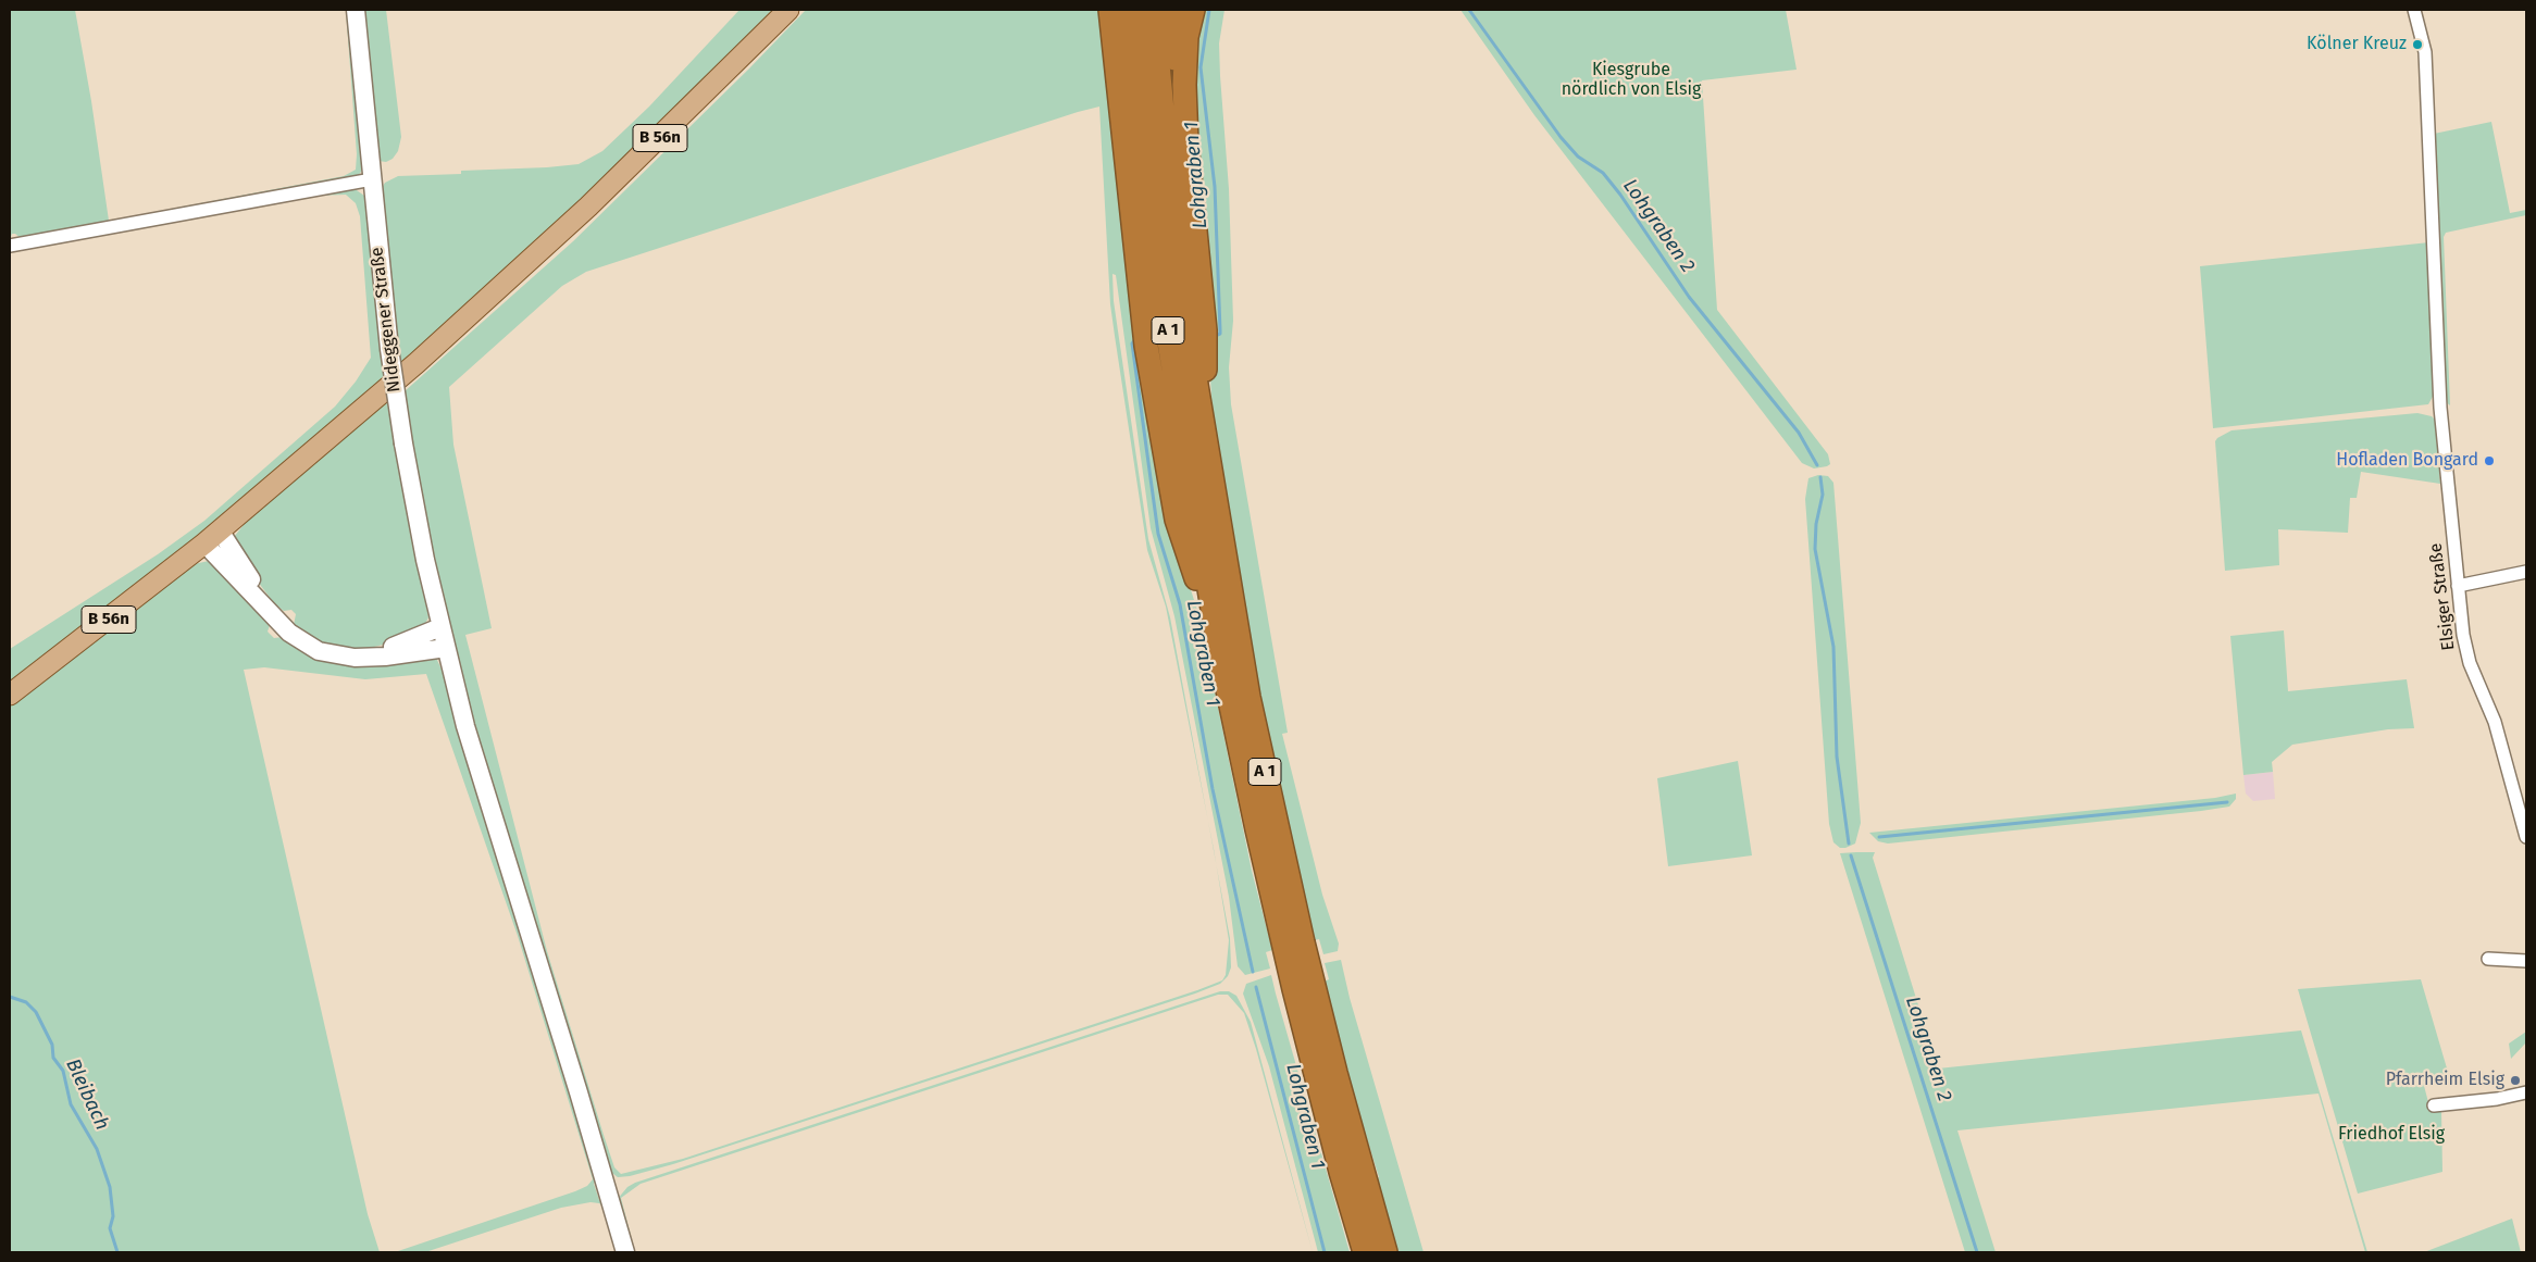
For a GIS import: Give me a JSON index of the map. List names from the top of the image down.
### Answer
{
  "streets": {
    "highway": ["A 1"],
    "main road": ["B 56n", "Nideggener Straße"],
    "street": ["Elsiger Straße"]
  },
  "water": ["Lohgraben 1", "Lohgraben 2", "Bleibach"],
  "parks": ["Kiesgrube nördlich von Elsig", "Friedhof Elsig"],
  "places": ["Kölner Kreuz", "Hofladen Bongard", "Pfarrheim Elsig"]
}
